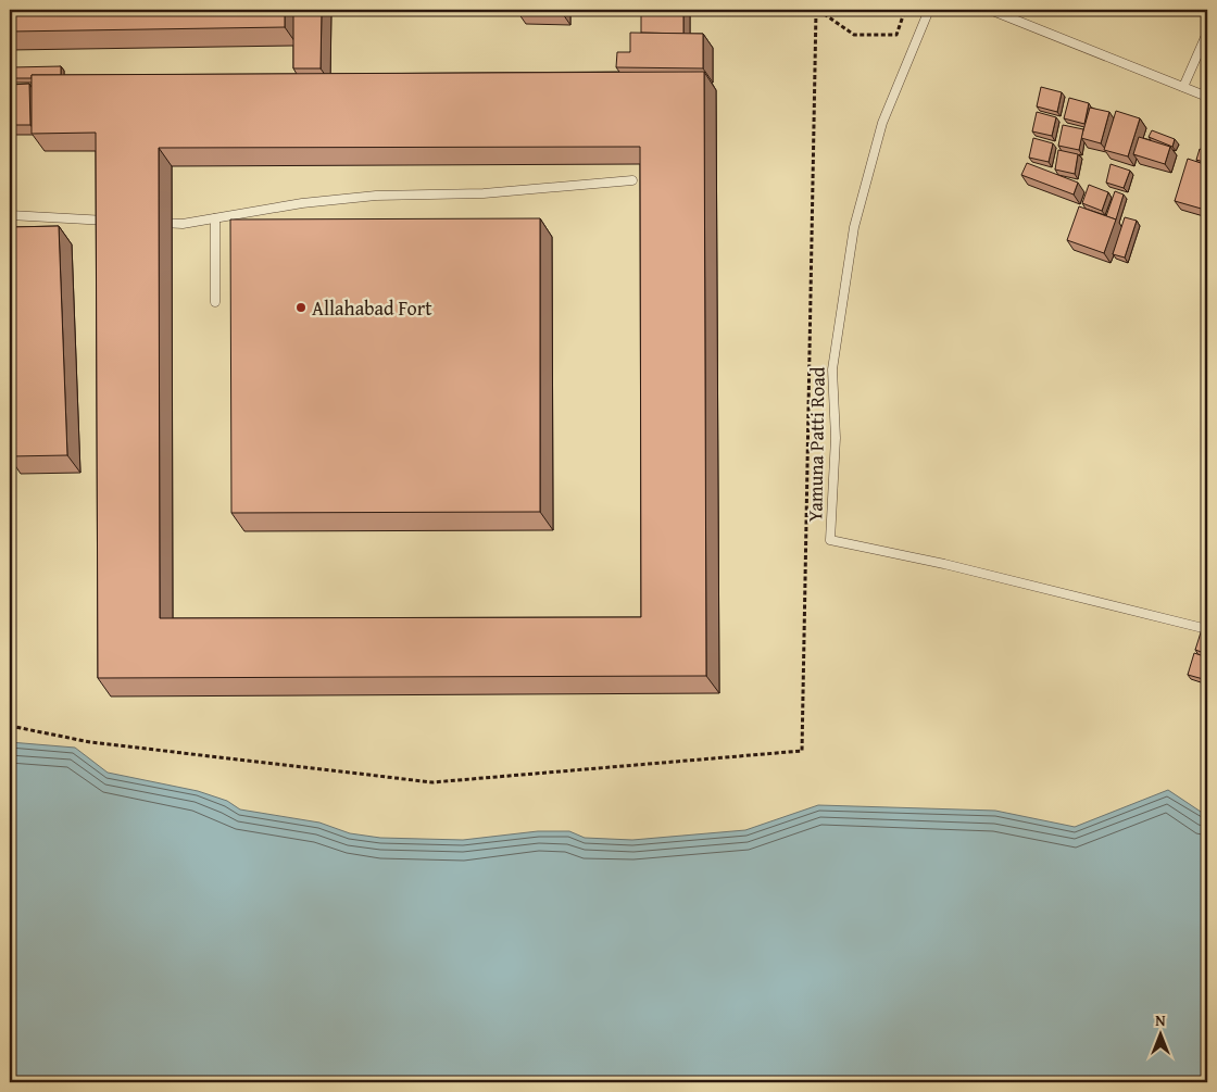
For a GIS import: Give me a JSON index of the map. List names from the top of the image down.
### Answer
{
  "streets": {
    "lane": ["Yamuna Patti Road"]
  },
  "places": ["Allahabad Fort"],
  "north": "top"
}
